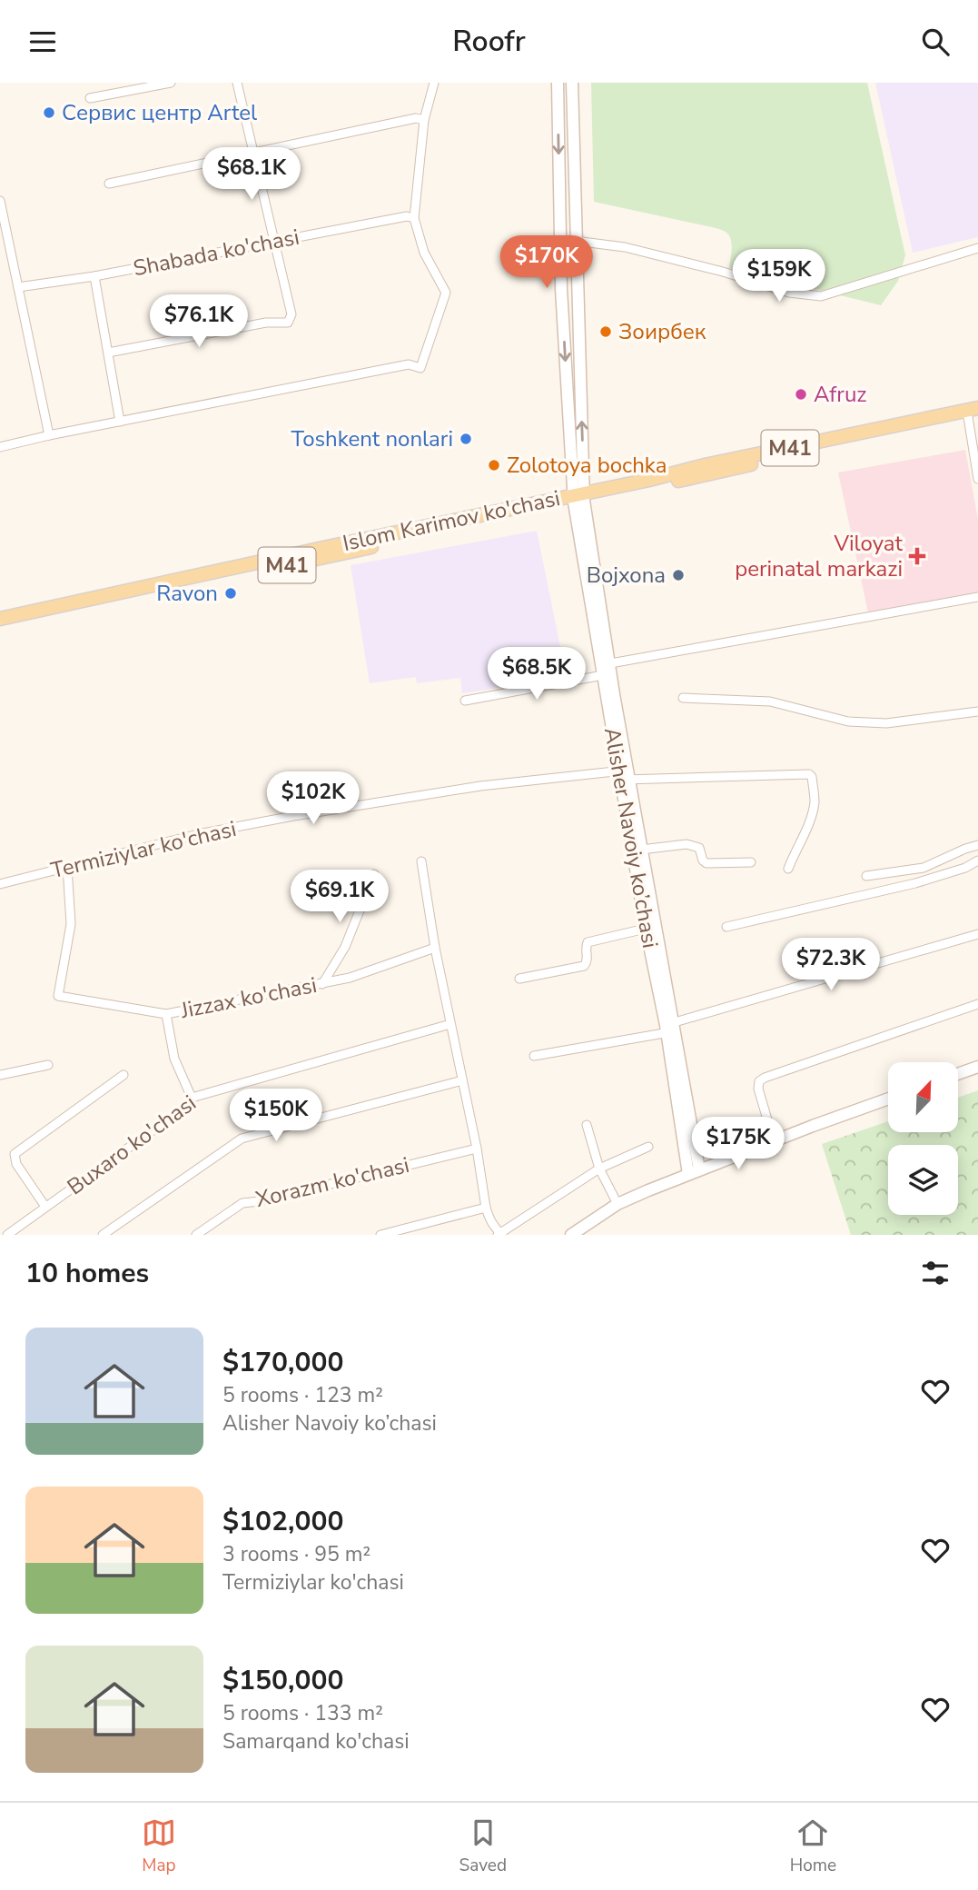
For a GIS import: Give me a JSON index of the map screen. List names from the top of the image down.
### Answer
{
  "streets": {
    "main road": ["M41", "Islom Karimov ko'chasi", "Alisher Navoiy ko’chasi"],
    "street": [
      "Shabada ko'chasi",
      "Termiziylar ko'chasi",
      "Jizzax ko'chasi",
      "Buxaro ko'chasi",
      "Xorazm ko'chasi"
    ]
  },
  "crossings": [
    ["Islom Karimov ko'chasi", "Alisher Navoiy ko’chasi"],
    ["Alisher Navoiy ko’chasi", "Termiziylar ko'chasi"],
    ["Termiziylar ko'chasi", "Jizzax ko'chasi"]
  ],
  "places": {
    "other": [
      "Сервис центр Artel",
      "Зоирбек",
      "Afruz",
      "Toshkent nonlari",
      "Zolotoya bochka",
      "Bojxona",
      "Ravon"
    ],
    "health": ["Viloyat perinatal markazi"]
  },
  "north": "top right",
  "page": {
    "header": "Roofr",
    "price": [
      "$68.1K",
      "$170K",
      "$159K",
      "$76.1K",
      "$68.5K",
      "$102K",
      "$69.1K",
      "$72.3K",
      "$150K",
      "$175K"
    ],
    "heading": "10 homes",
    "list": [
      {
        "name": "$170,000",
        "note": "5 rooms · 123 m² · Alisher Navoiy ko’chasi"
      },
      {
        "name": "$102,000",
        "note": "3 rooms · 95 m² · Termiziylar ko'chasi"
      },
      {
        "name": "$150,000",
        "note": "5 rooms · 133 m² · Samarqand ko'chasi"
      }
    ],
    "tabs": ["Map", "Saved", "Home"]
  }
}
